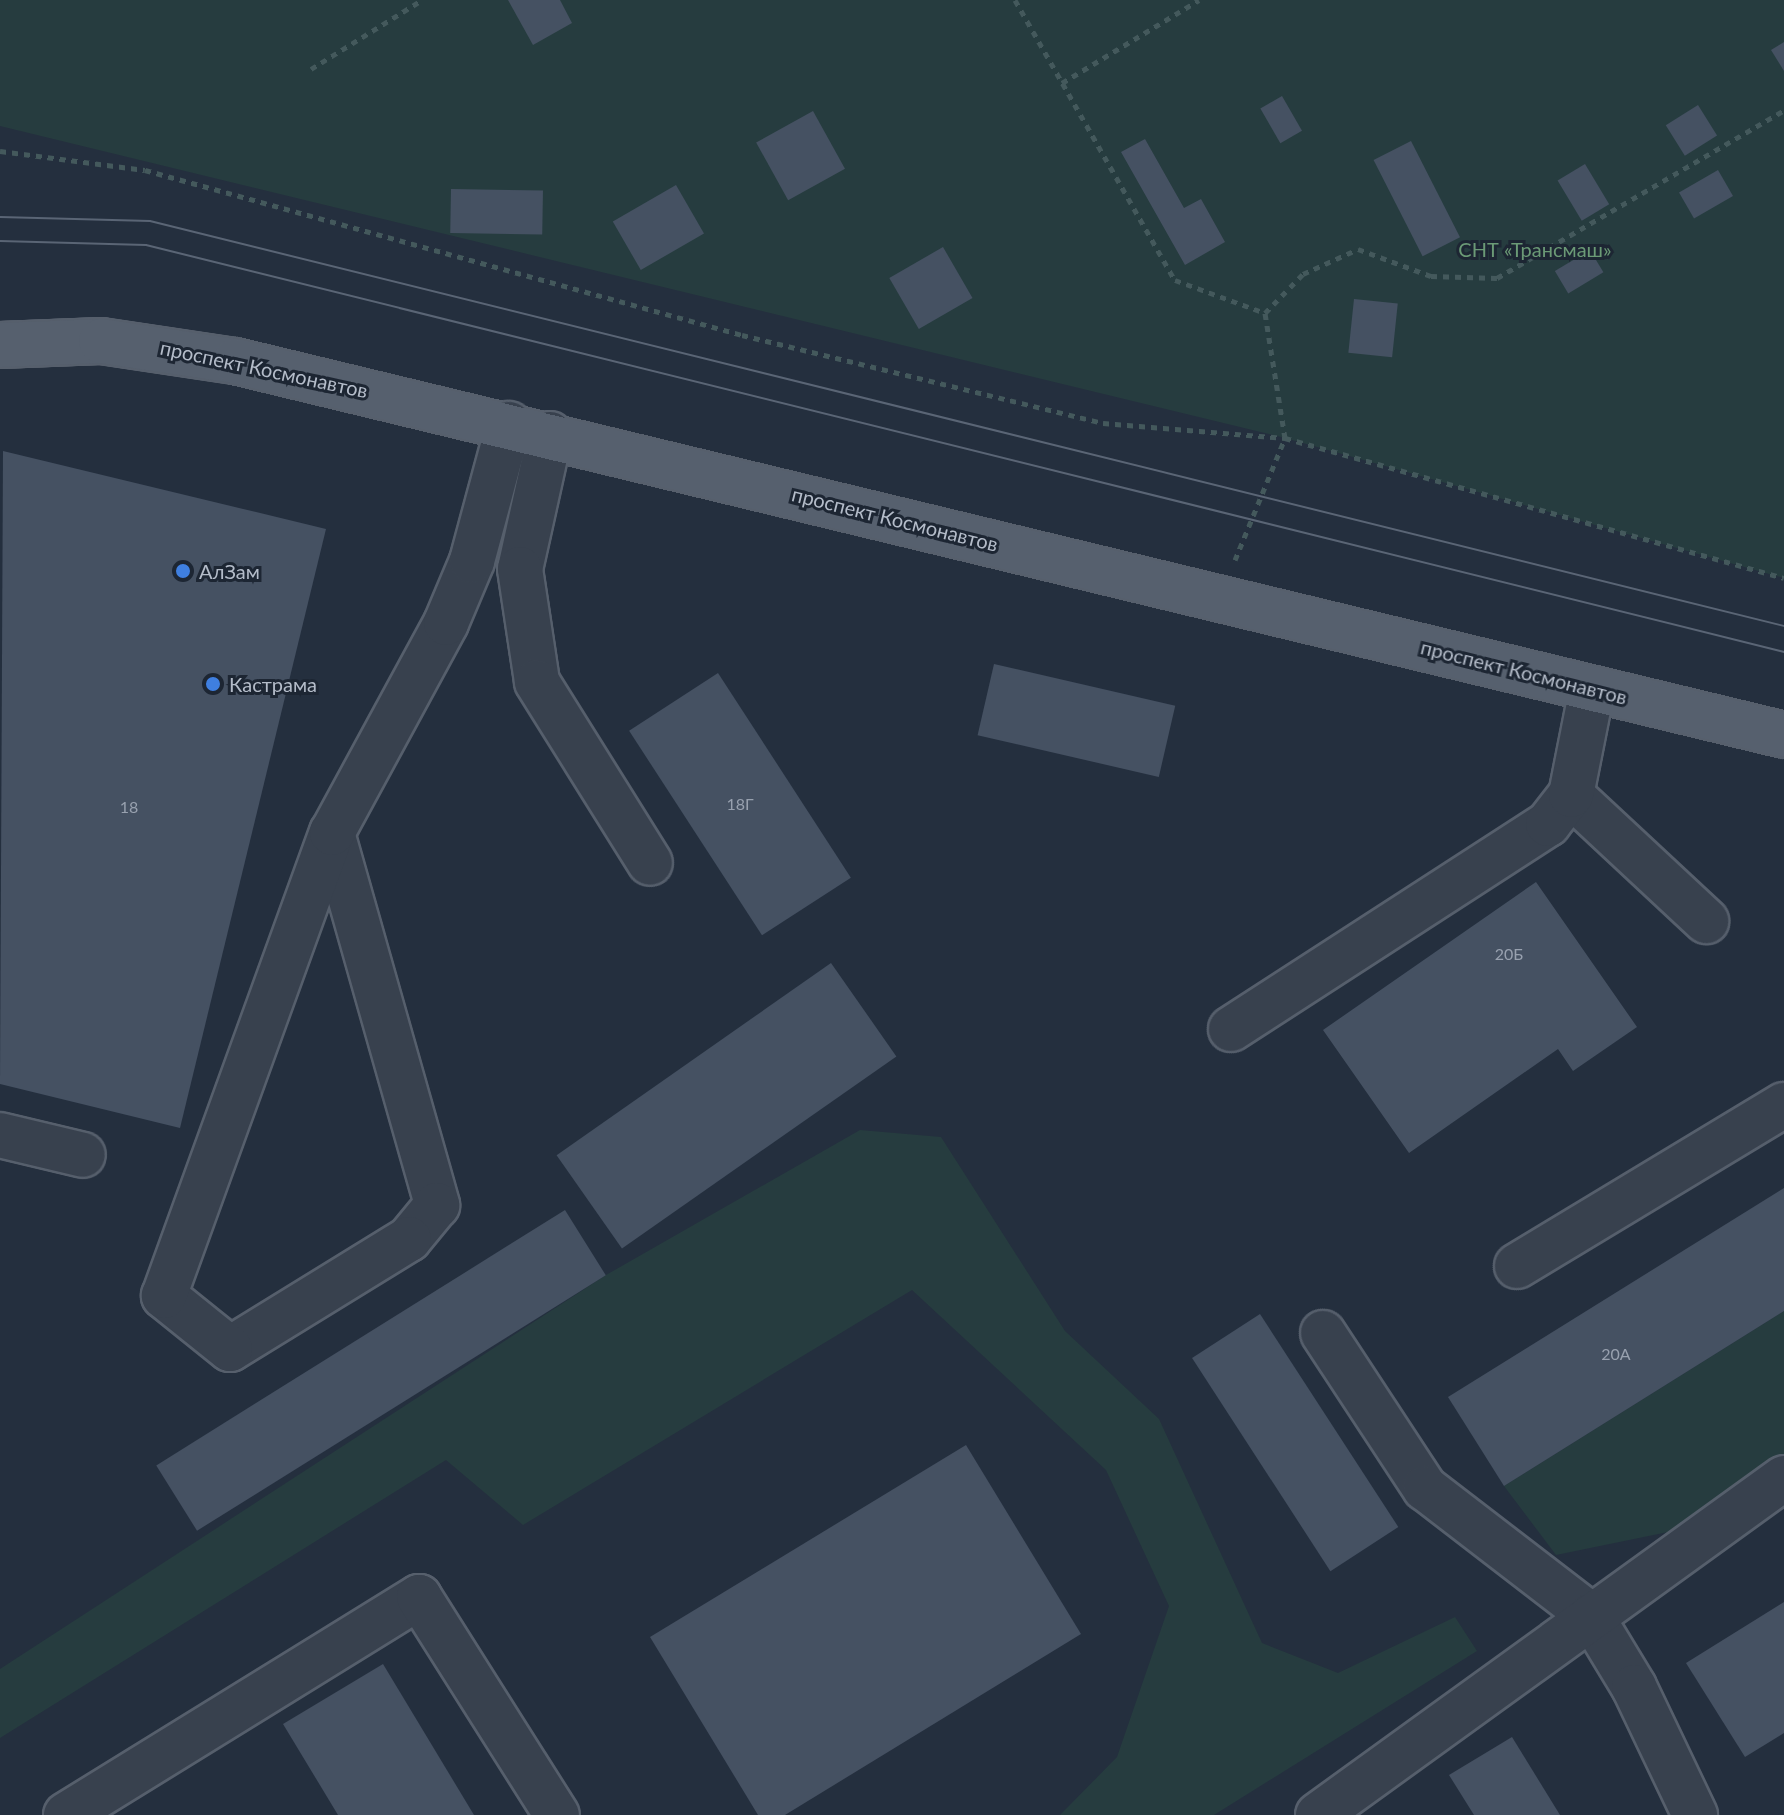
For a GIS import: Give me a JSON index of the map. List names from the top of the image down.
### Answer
{
  "streets": {
    "main road": ["проспект Космонавтов"]
  },
  "parks": ["СНТ «Трансмаш»"],
  "places": ["АлЗам", "Кастрама"],
  "house_numbers": [
    "18Г",
    "18",
    "20Б",
    "20А"
  ]
}
